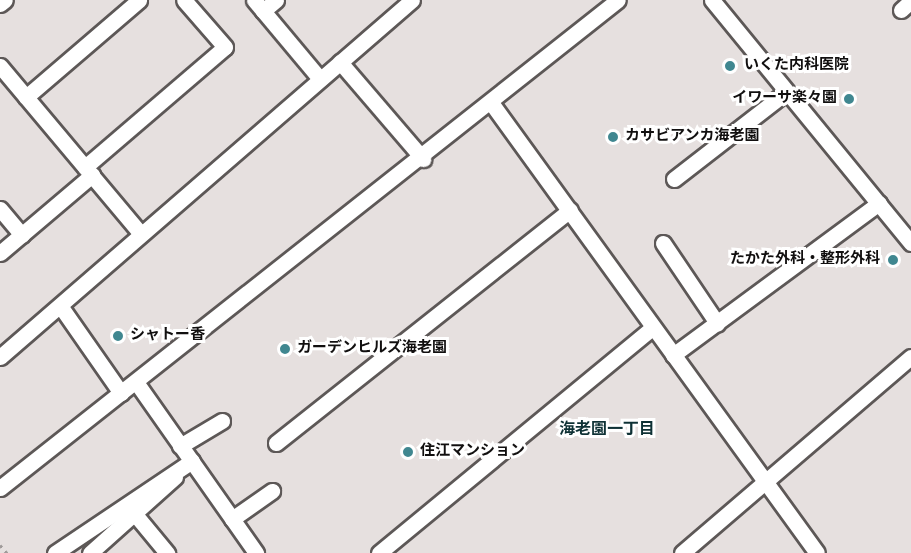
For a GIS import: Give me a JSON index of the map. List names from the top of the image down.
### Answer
{
  "districts": ["海老園一丁目"],
  "places": [
    "いくた内科医院",
    "イワーサ楽々園",
    "カサビアンカ海老園",
    "たかた外科・整形外科",
    "シャトー香",
    "ガーデンヒルズ海老園",
    "住江マンション"
  ]
}
